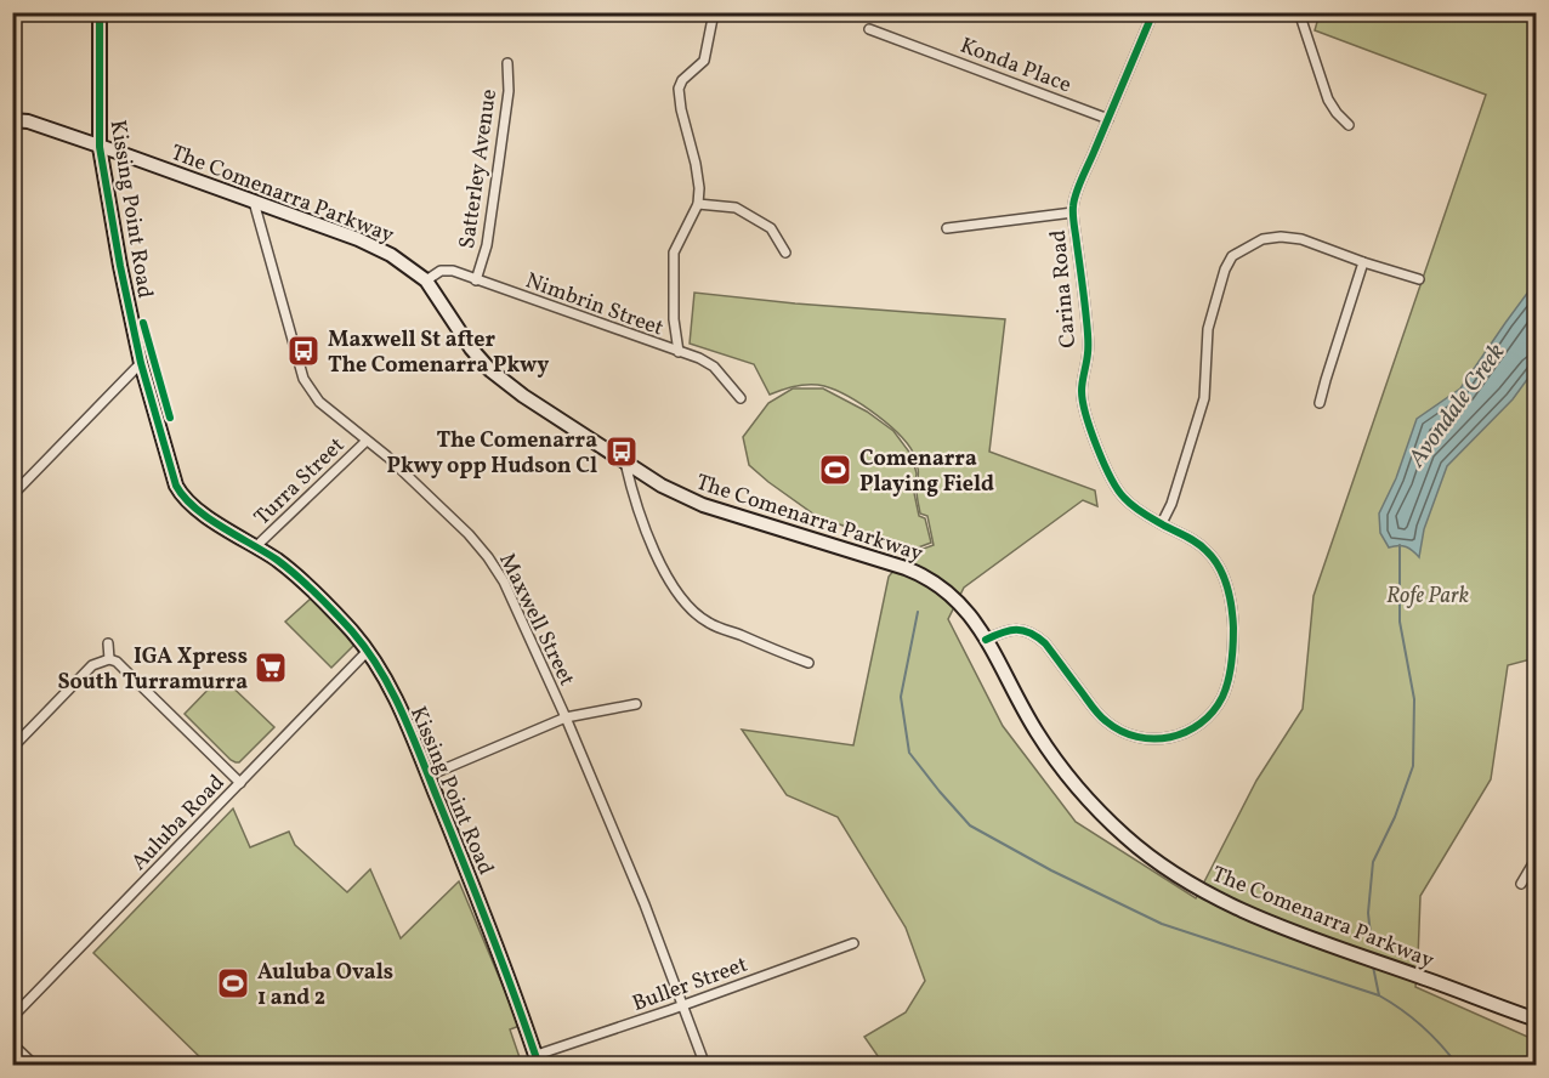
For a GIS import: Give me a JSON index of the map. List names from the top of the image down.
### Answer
{
  "streets": {
    "main road": ["The Comenarra Parkway", "Kissing Point Road"],
    "street": [
      "Konda Place",
      "Satterley Avenue",
      "Carina Road",
      "Nimbrin Street",
      "Turra Street",
      "Maxwell Street",
      "Auluba Road",
      "Buller Street"
    ]
  },
  "crossings": [
    ["Konda Place", "Carina Road"],
    ["Satterley Avenue", "Nimbrin Street"],
    ["The Comenarra Parkway", "Kissing Point Road"],
    ["The Comenarra Parkway", "Nimbrin Street"],
    ["The Comenarra Parkway", "Maxwell Street"],
    ["Kissing Point Road", "Turra Street"],
    ["Kissing Point Road", "Auluba Road"],
    ["Kissing Point Road", "Buller Street"],
    ["Turra Street", "Maxwell Street"],
    ["Maxwell Street", "Buller Street"]
  ],
  "water": ["Avondale Creek"],
  "parks": ["Rofe Park"],
  "places": {
    "bus stop": ["Maxwell St after The Comenarra Pkwy", "The Comenarra Pkwy opp Hudson Cl"],
    "sports": ["Comenarra Playing Field", "Auluba Ovals 1 and 2"],
    "supermarket": ["IGA Xpress South Turramurra"]
  }
}
